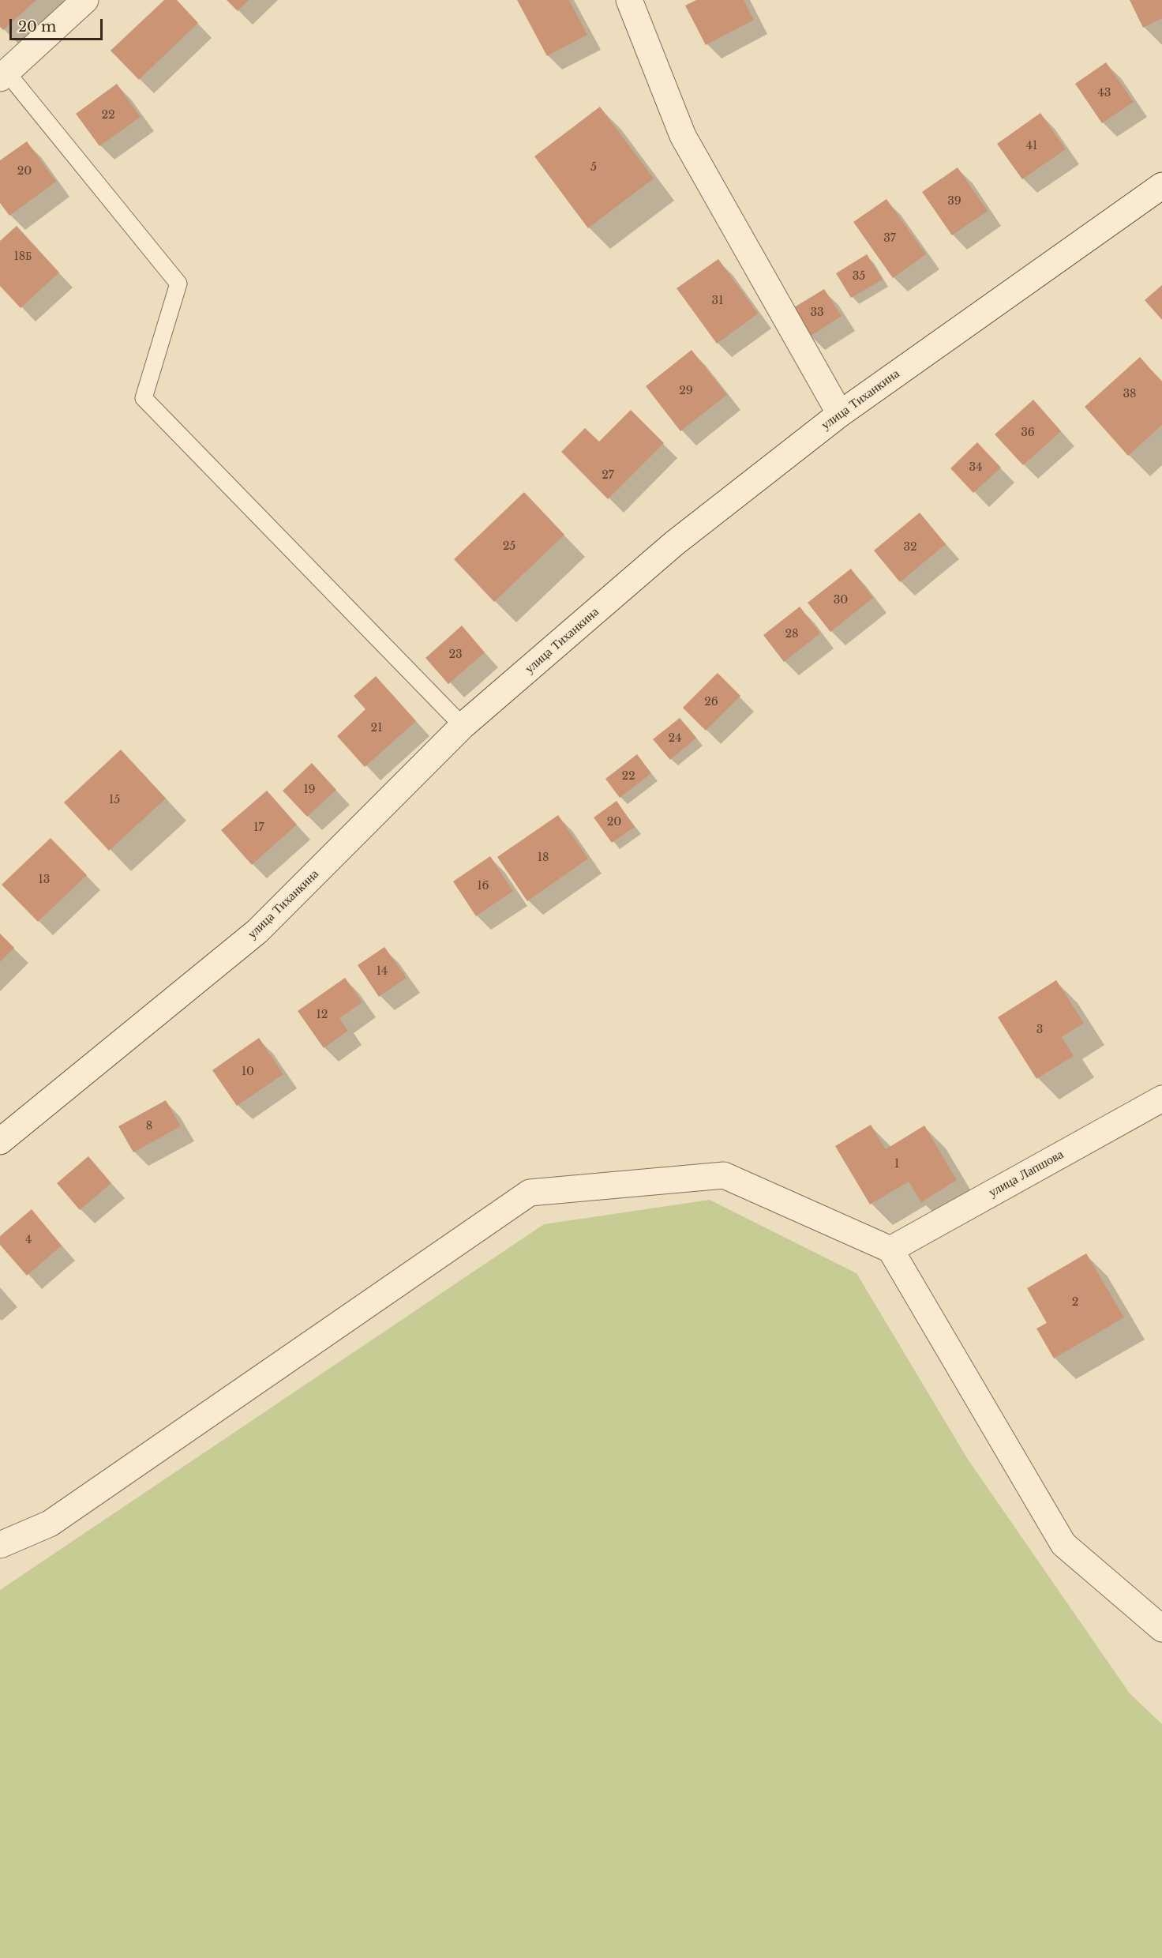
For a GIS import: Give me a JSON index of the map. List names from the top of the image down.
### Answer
{
  "streets": {
    "street": ["улица Тиханкина", "улица Лапшова"]
  },
  "house_numbers": [
    "43",
    "22",
    "41",
    "5",
    "20",
    "39",
    "37",
    "18Б",
    "35",
    "31",
    "33",
    "29",
    "38",
    "36",
    "34",
    "27",
    "25",
    "32",
    "30",
    "28",
    "23",
    "26",
    "21",
    "24",
    "22",
    "19",
    "15",
    "20",
    "17",
    "18",
    "13",
    "16",
    "14",
    "12",
    "3",
    "10",
    "8",
    "1",
    "4",
    "2"
  ],
  "scale_bar": "20 m"
}
